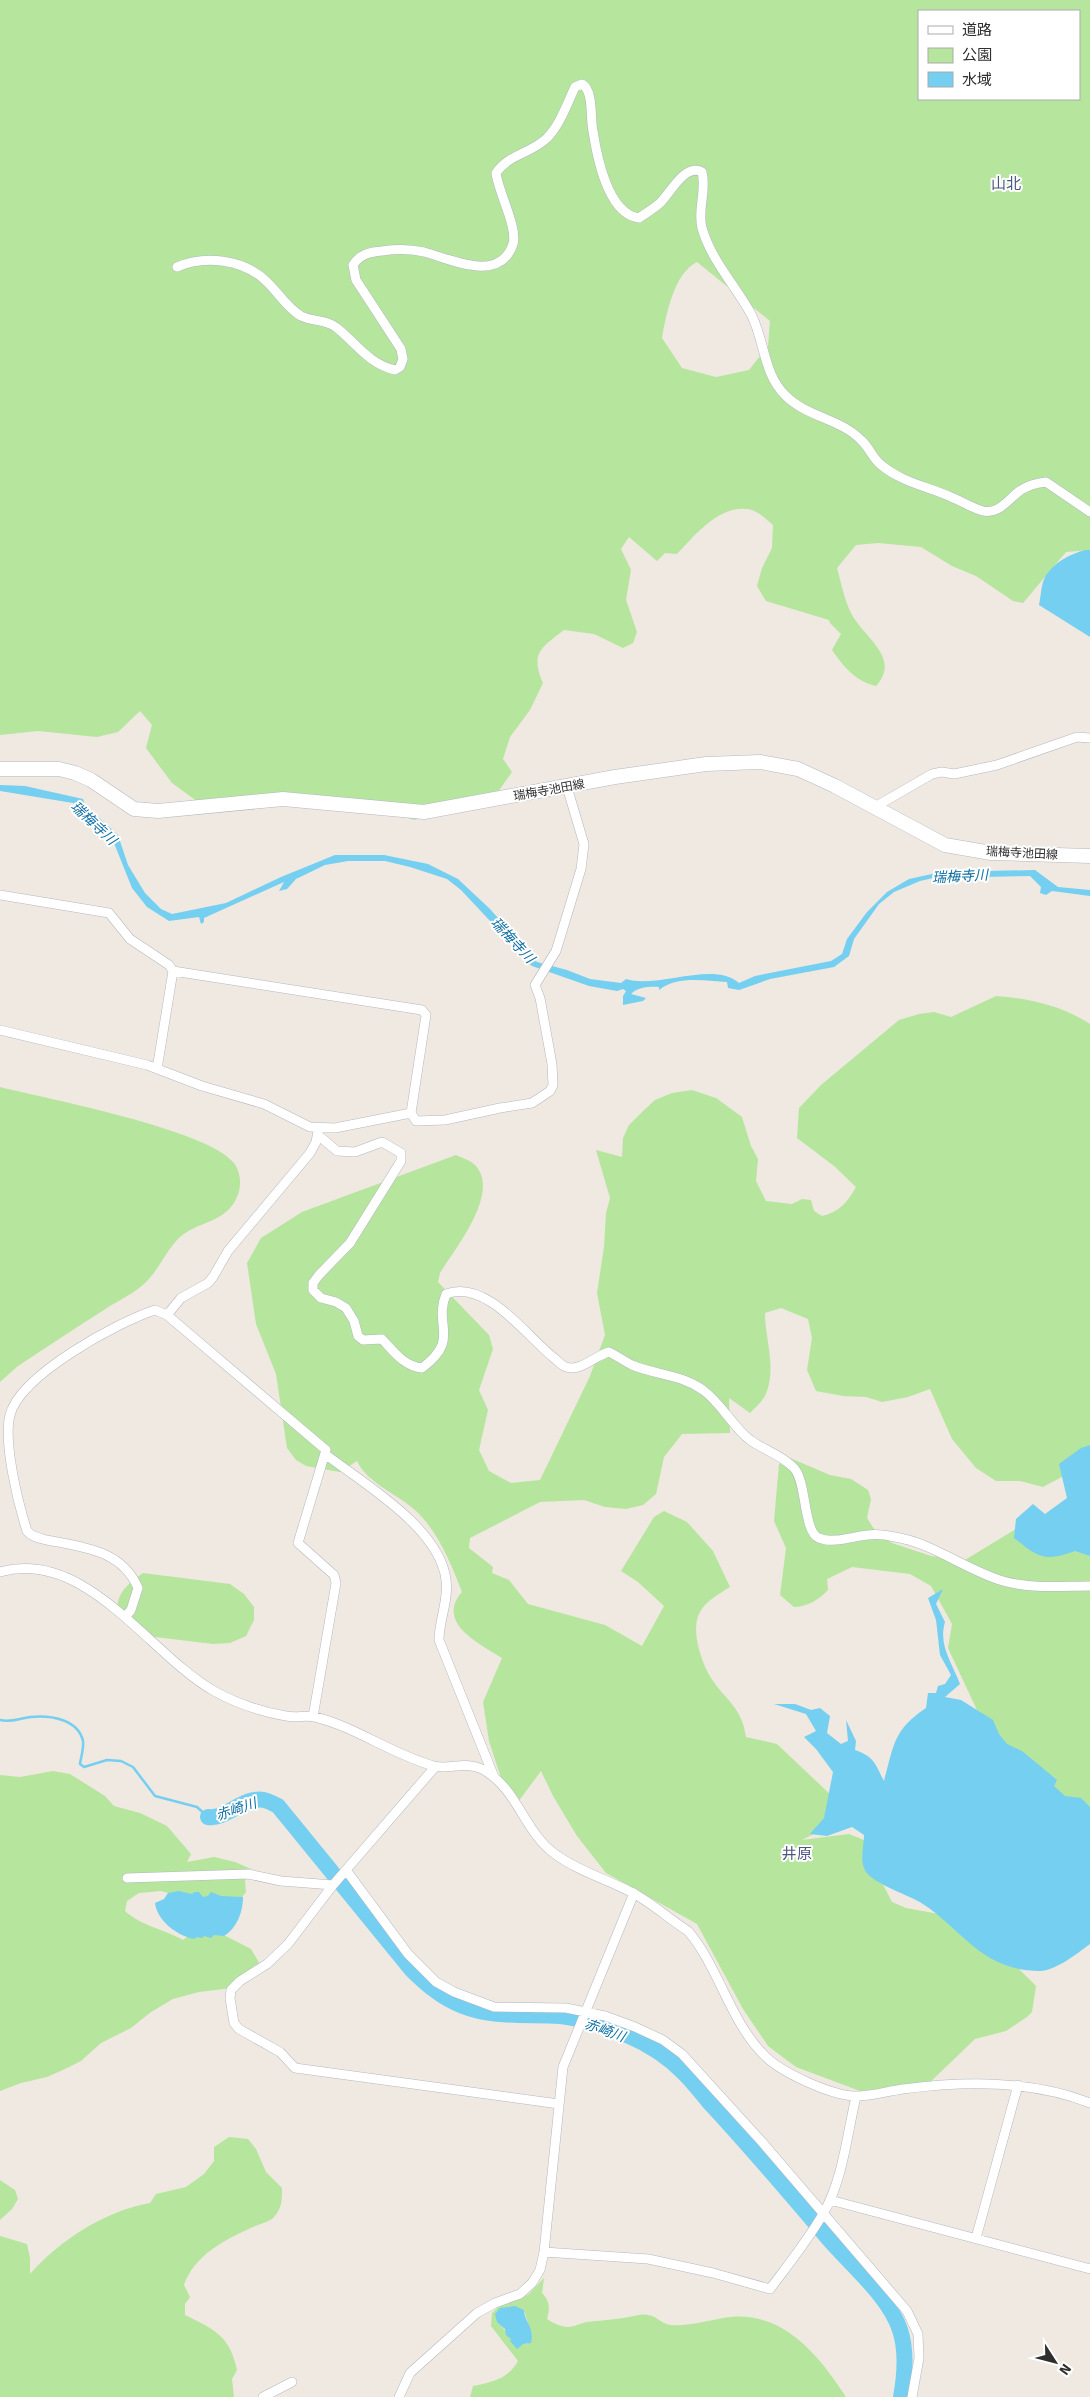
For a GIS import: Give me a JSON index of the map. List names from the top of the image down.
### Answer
{
  "streets": {
    "main road": ["瑞梅寺池田線"]
  },
  "districts": ["山北", "井原"],
  "water": ["瑞梅寺川", "赤崎川"],
  "legend": ["道路", "公園", "水域"],
  "north": "bottom right"
}
